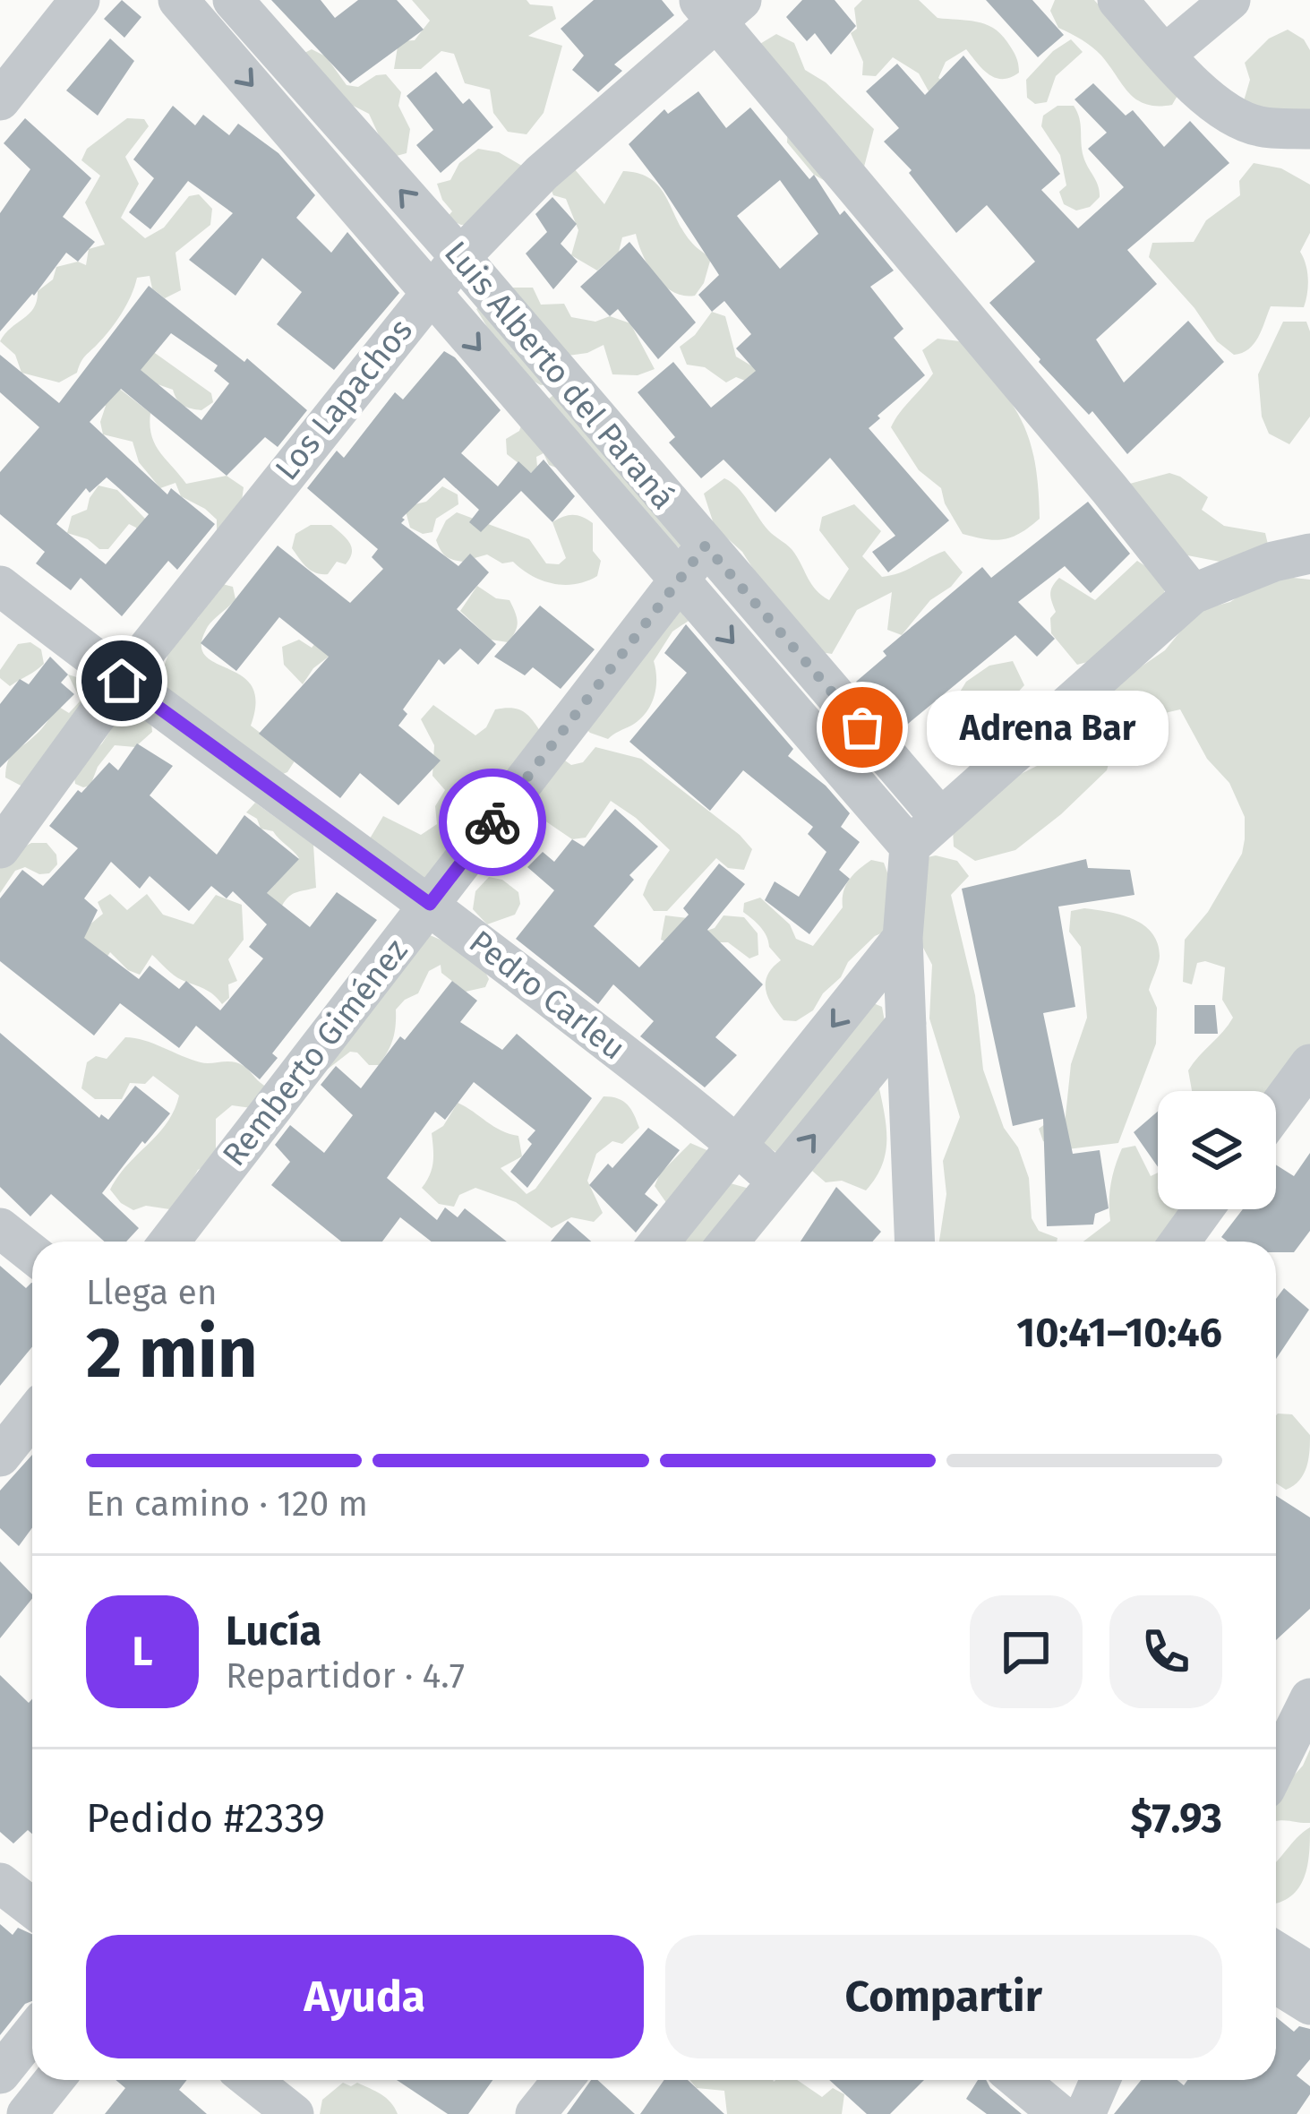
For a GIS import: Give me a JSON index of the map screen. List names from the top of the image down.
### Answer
{
  "streets": {
    "street": [
      "Luis Alberto del Paraná",
      "Los Lapachos",
      "Pedro Carleu",
      "Remberto Giménez"
    ]
  },
  "crossings": [
    ["Luis Alberto del Paraná", "Los Lapachos"],
    ["Luis Alberto del Paraná", "Remberto Giménez"],
    ["Los Lapachos", "Pedro Carleu"],
    ["Pedro Carleu", "Remberto Giménez"]
  ],
  "places": ["Adrena Bar"],
  "page": {
    "bubble": "Adrena Bar",
    "heading": ["2 min", "Llega en", "10:41–10:46"],
    "panel": [
      "Lucía",
      "Repartidor · 4.7",
      "Pedido #2339",
      "$7.93"
    ],
    "bar": "En camino · 120 m",
    "round": "L",
    "buttons": ["Ayuda", "Compartir"]
  }
}
